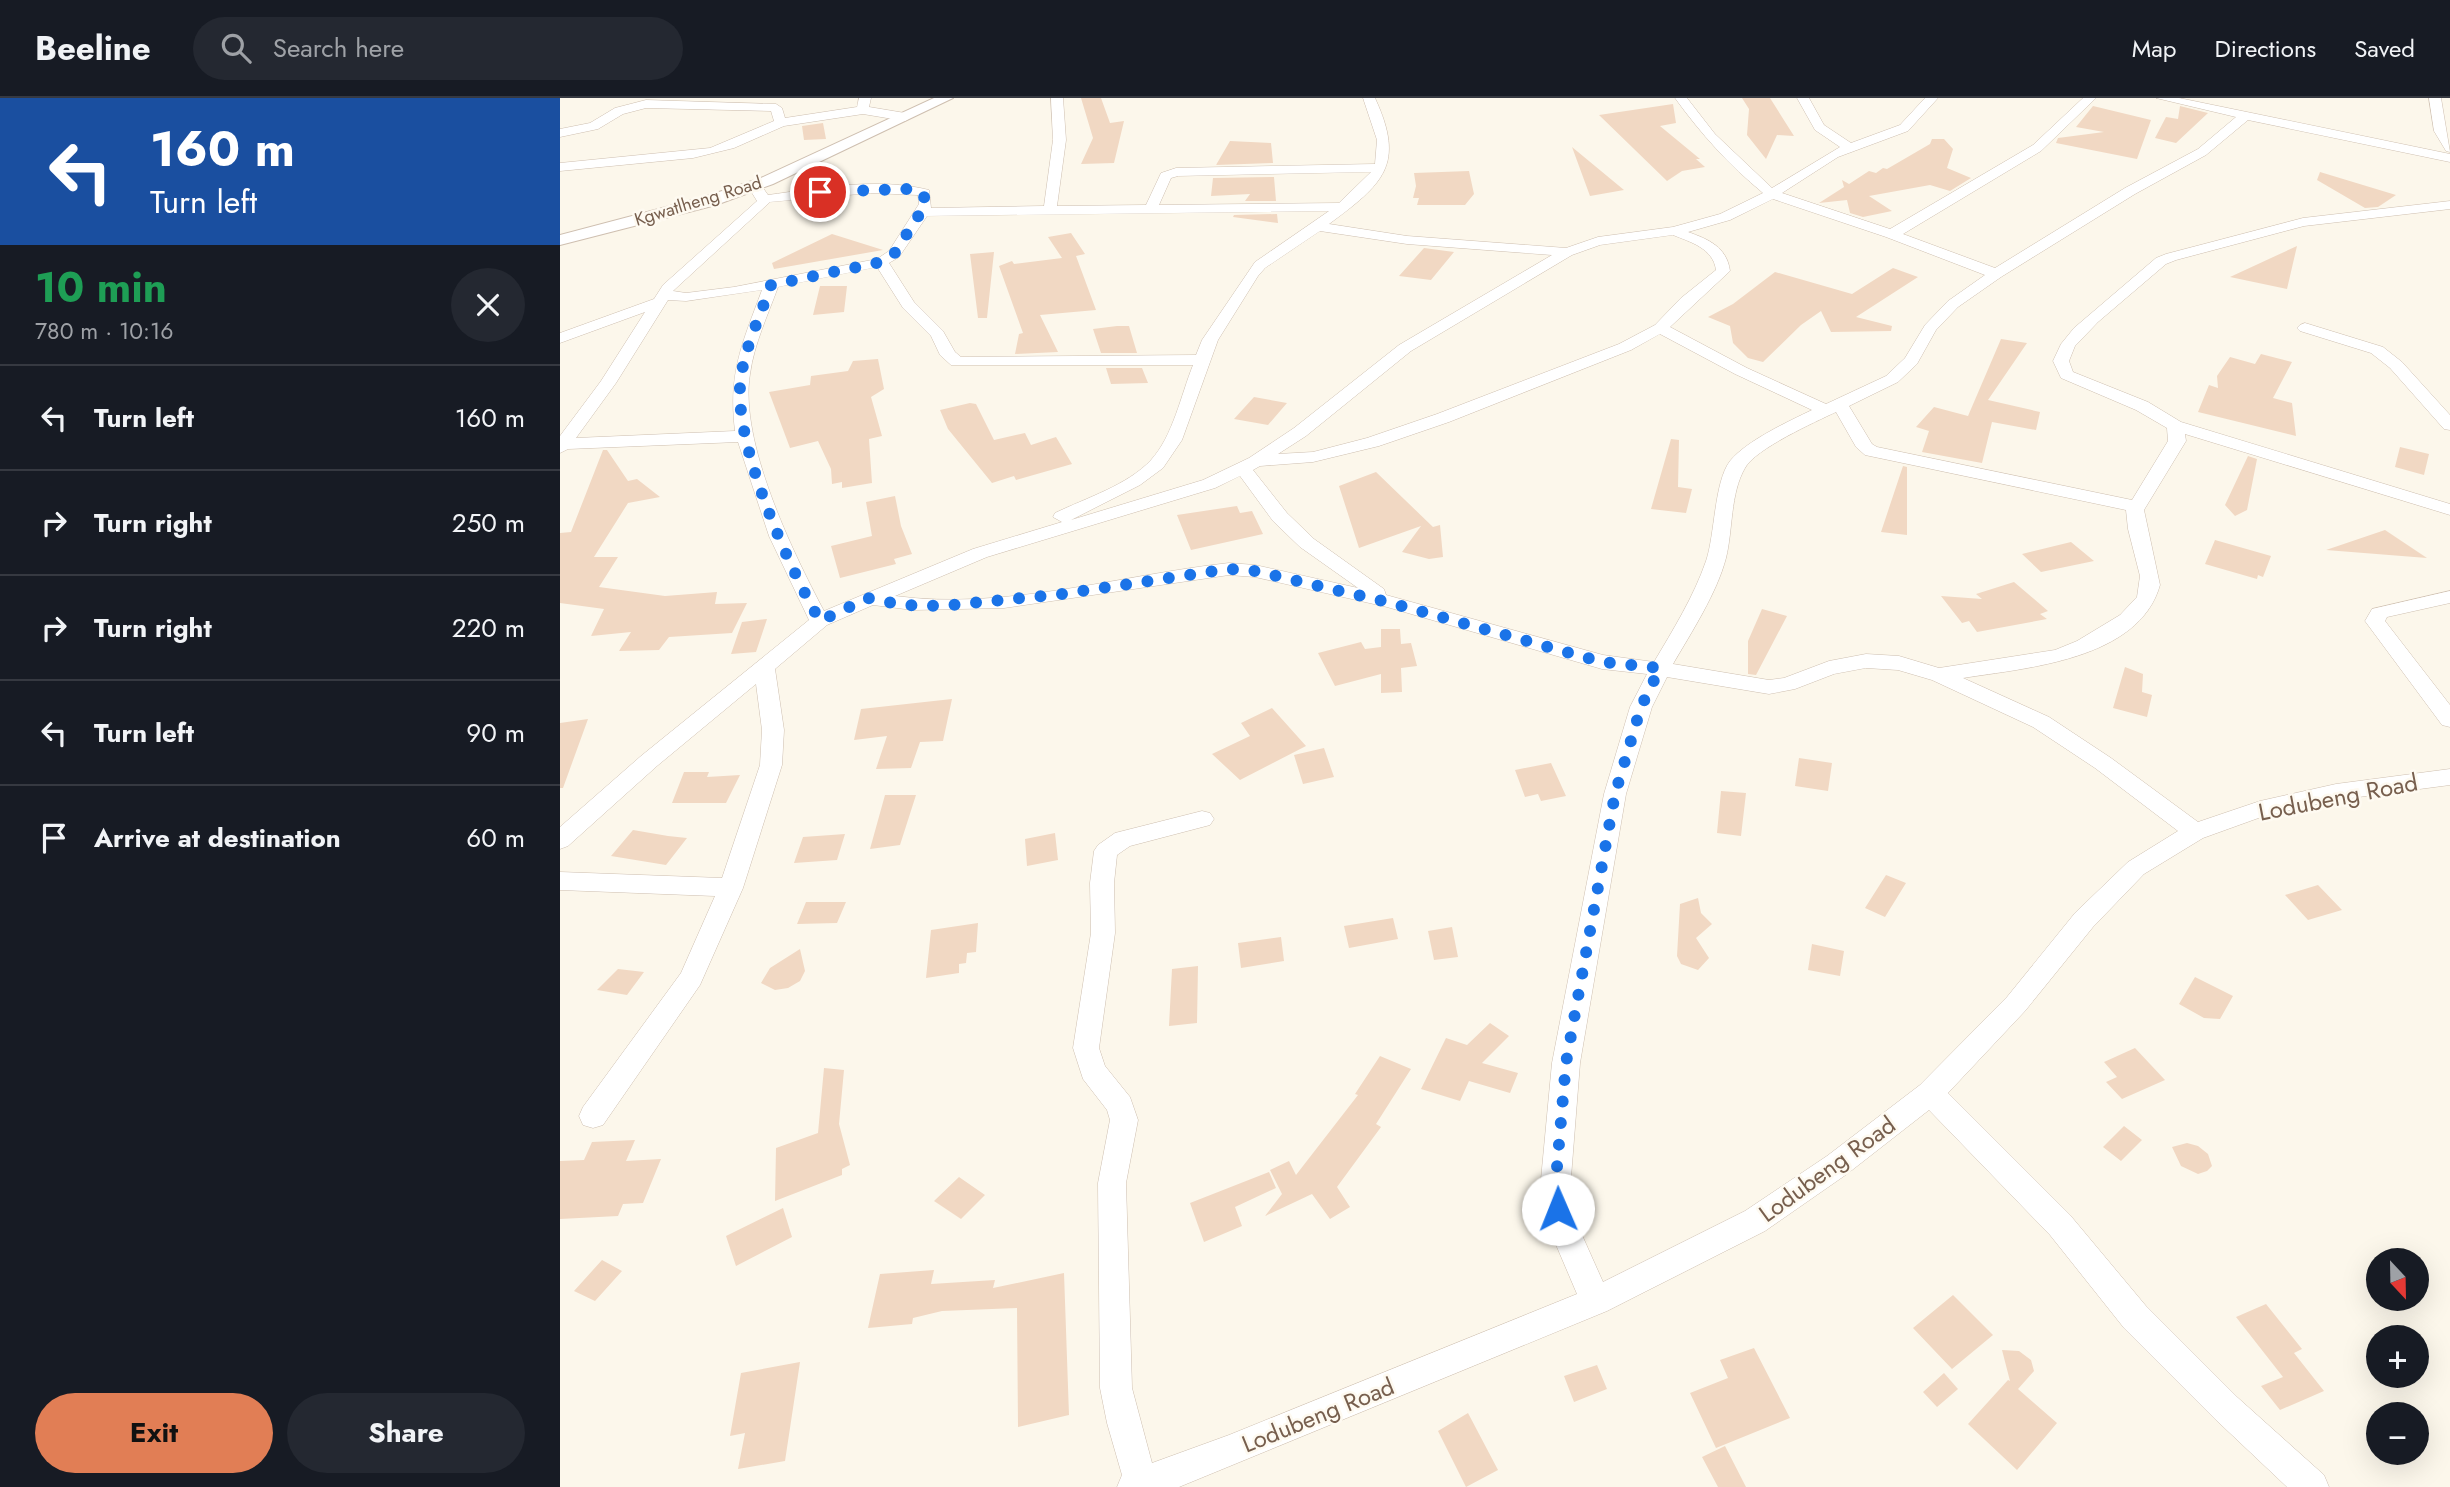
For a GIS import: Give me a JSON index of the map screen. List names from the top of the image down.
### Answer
{
  "streets": {
    "street": ["Kgwatlheng Road", "Lodubeng Road"]
  },
  "north": "bottom",
  "page": {
    "header": "Beeline",
    "search": "Search here",
    "nav": ["Map", "Directions", "Saved"],
    "turn": ["160 m", "Turn left"],
    "heading": ["10 min", "780 m · 10:16"],
    "list": [
      {
        "name": "Turn left",
        "value": "160 m"
      },
      {
        "name": "Turn right",
        "value": "250 m"
      },
      {
        "name": "Turn right",
        "value": "220 m"
      },
      {
        "name": "Turn left",
        "value": "90 m"
      },
      {
        "name": "Arrive at destination",
        "value": "60 m"
      }
    ],
    "map_buttons": ["+", "−"],
    "buttons": ["Exit", "Share"]
  }
}
